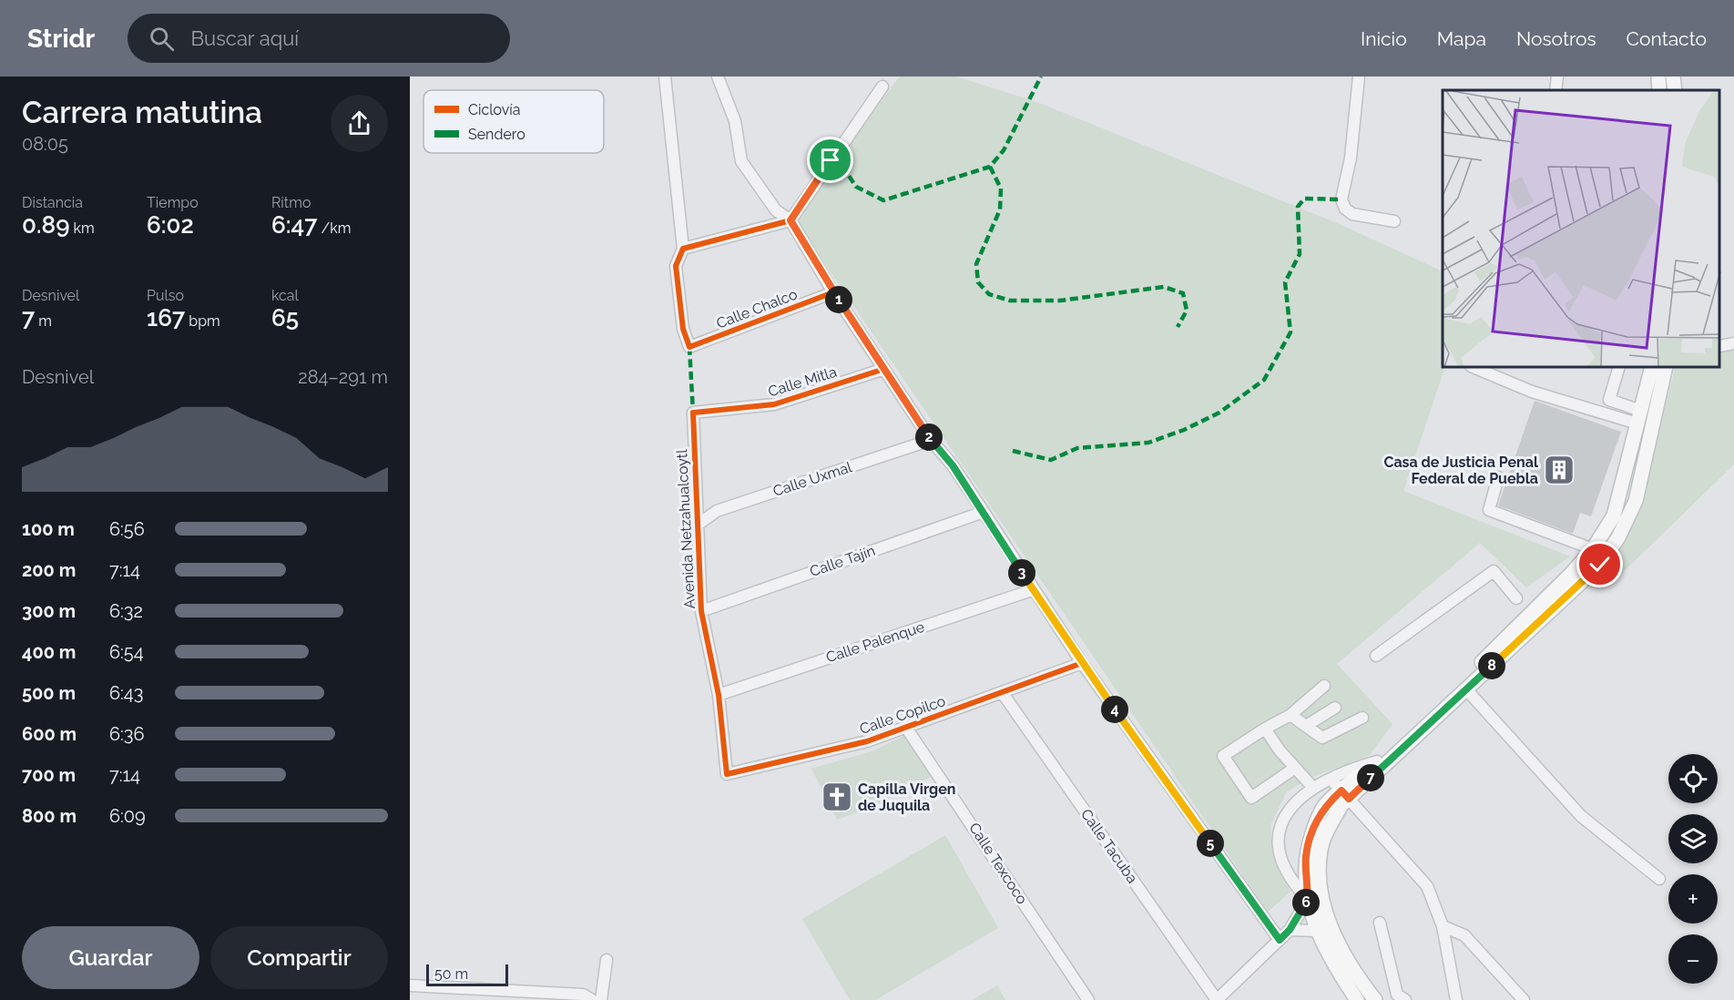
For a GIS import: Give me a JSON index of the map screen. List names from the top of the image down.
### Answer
{
  "streets": {
    "street": [
      "Calle Chalco",
      "Calle Mitla",
      "Calle Uxmal",
      "Avenida Netzahualcoytl",
      "Calle Tajín",
      "Calle Palenque",
      "Calle Copilco",
      "Calle Tacuba",
      "Calle Texcoco"
    ]
  },
  "crossings": [
    ["Calle Mitla", "Avenida Netzahualcoytl"],
    ["Calle Uxmal", "Avenida Netzahualcoytl"],
    ["Avenida Netzahualcoytl", "Calle Tajín"],
    ["Avenida Netzahualcoytl", "Calle Palenque"],
    ["Avenida Netzahualcoytl", "Calle Copilco"],
    ["Calle Copilco", "Calle Tacuba"],
    ["Calle Copilco", "Calle Texcoco"]
  ],
  "places": {
    "building": ["Casa de Justicia Penal Federal de Puebla"],
    "church": ["Capilla Virgen de Juquila"]
  },
  "legend": ["Ciclovía", "Sendero"],
  "scale_bar": "50 m",
  "page": {
    "header": "Stridr",
    "search": "Buscar aquí",
    "nav": [
      "Inicio",
      "Mapa",
      "Nosotros",
      "Contacto"
    ],
    "heading": ["Carrera matutina", "08:05"],
    "stats": [
      ["Distancia", "0.89 km"],
      ["Tiempo", "6:02"],
      ["Ritmo", "6:47 /km"],
      ["Desnivel", "7 m"],
      ["Pulso", "167 bpm"],
      ["kcal", "65"]
    ],
    "pins": [
      "1",
      "2",
      "3",
      "8",
      "4",
      "7",
      "5",
      "6"
    ],
    "chart": ["Desnivel", "284–291 m"],
    "list": [
      {
        "name": "100 m",
        "note": "6:56"
      },
      {
        "name": "200 m",
        "note": "7:14"
      },
      {
        "name": "300 m",
        "note": "6:32"
      },
      {
        "name": "400 m",
        "note": "6:54"
      },
      {
        "name": "500 m",
        "note": "6:43"
      },
      {
        "name": "600 m",
        "note": "6:36"
      },
      {
        "name": "700 m",
        "note": "7:14"
      },
      {
        "name": "800 m",
        "note": "6:09"
      }
    ],
    "map_buttons": ["+", "−"],
    "buttons": ["Guardar", "Compartir"],
    "scale": "50 m"
  }
}
